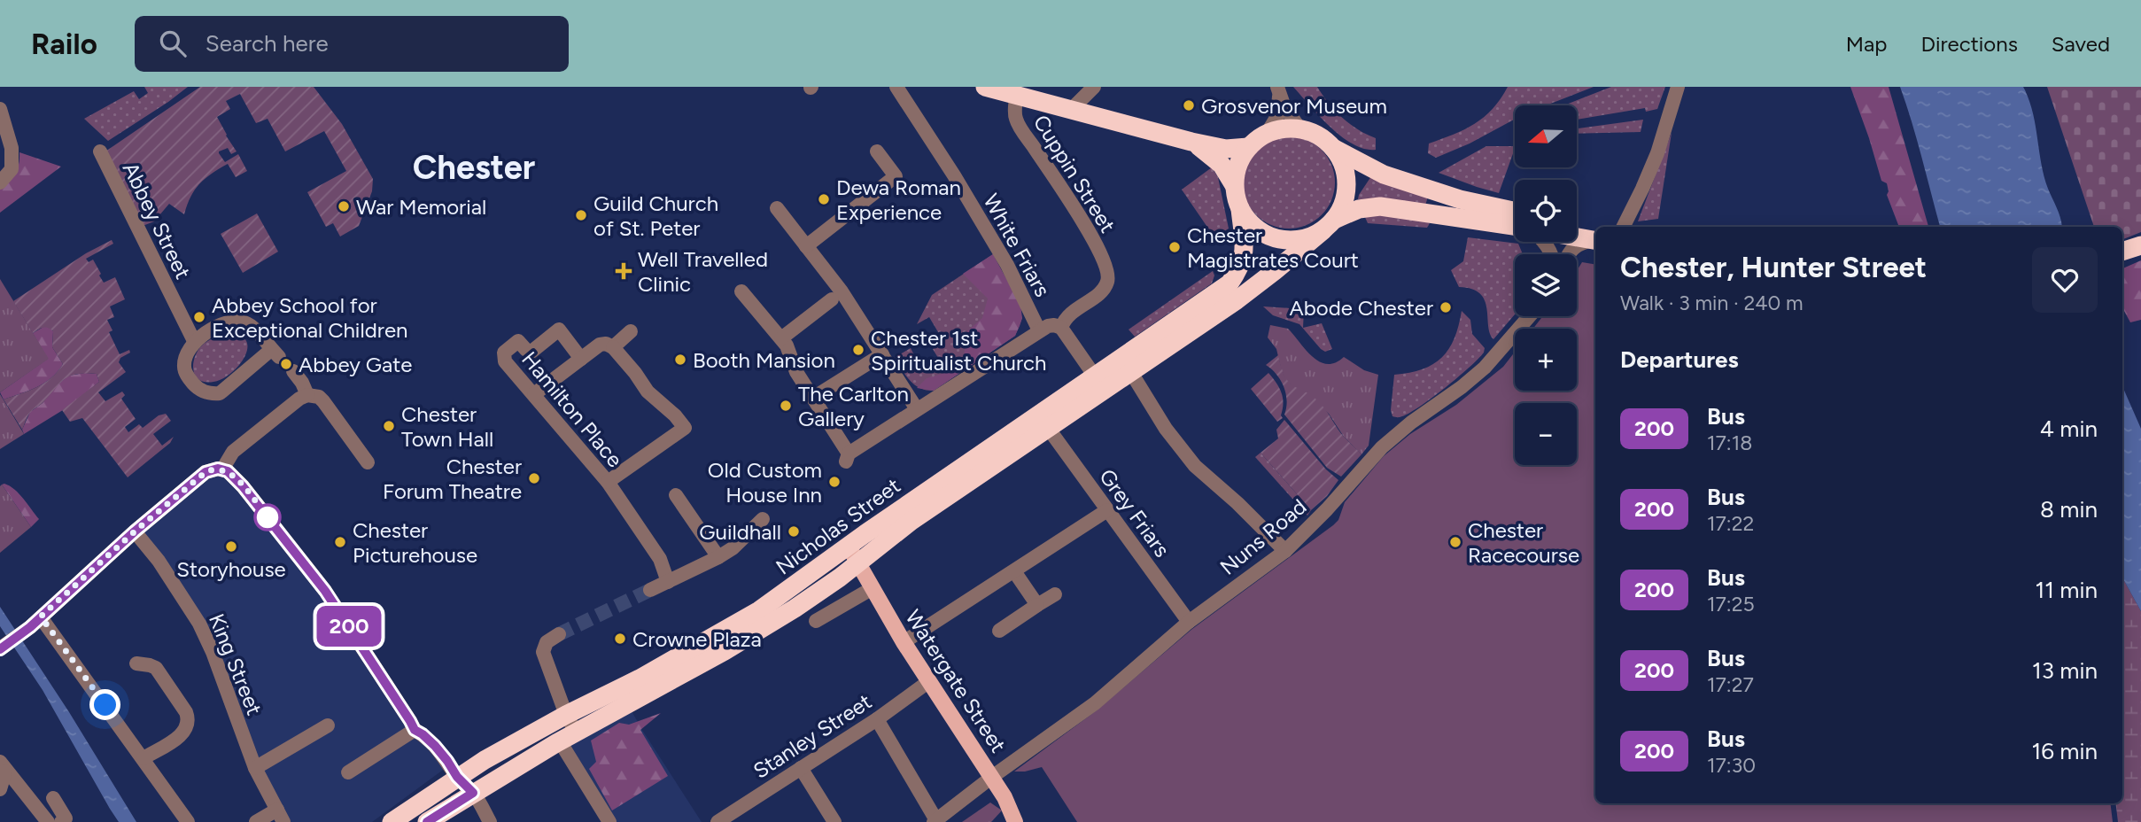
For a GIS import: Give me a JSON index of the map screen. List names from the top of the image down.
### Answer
{
  "streets": {
    "highway": ["Nicholas Street"],
    "main road": ["Watergate Street"],
    "street": [
      "Cuppin Street",
      "Abbey Street",
      "White Friars",
      "Hamilton Place",
      "Grey Friars",
      "Nuns Road",
      "King Street",
      "Stanley Street"
    ]
  },
  "crossings": [
    ["Grey Friars", "Nicholas Street"],
    ["Grey Friars", "Nuns Road"],
    ["Nicholas Street", "Watergate Street"],
    ["Nuns Road", "Watergate Street"],
    ["Watergate Street", "Stanley Street"]
  ],
  "districts": ["Chester"],
  "places": {
    "other": [
      "Grosvenor Museum",
      "Dewa Roman Experience",
      "War Memorial",
      "Guild Church of St. Peter",
      "Chester Magistrates Court",
      "Abode Chester",
      "Abbey School for Exceptional Children",
      "Chester 1st Spiritualist Church",
      "Booth Mansion",
      "Abbey Gate",
      "The Carlton Gallery",
      "Chester Town Hall",
      "Chester Forum Theatre",
      "Old Custom House Inn",
      "Guildhall",
      "Chester Picturehouse",
      "Chester Racecourse",
      "Storyhouse",
      "Crowne Plaza"
    ],
    "health": ["Well Travelled Clinic"]
  },
  "lines": ["bus line 200"],
  "north": "left",
  "page": {
    "header": "Railo",
    "search": "Search here",
    "nav": ["Map", "Directions", "Saved"],
    "on_map": "200",
    "map_buttons": ["+", "−"],
    "heading": [
      ["Chester, Hunter Street", "Walk · 3 min · 240 m"],
      "Departures"
    ],
    "list": [
      {
        "mark": "200",
        "name": "Bus",
        "note": "17:18",
        "value": "4 min"
      },
      {
        "mark": "200",
        "name": "Bus",
        "note": "17:22",
        "value": "8 min"
      },
      {
        "mark": "200",
        "name": "Bus",
        "note": "17:25",
        "value": "11 min"
      },
      {
        "mark": "200",
        "name": "Bus",
        "note": "17:27",
        "value": "13 min"
      },
      {
        "mark": "200",
        "name": "Bus",
        "note": "17:30",
        "value": "16 min"
      }
    ]
  }
}
